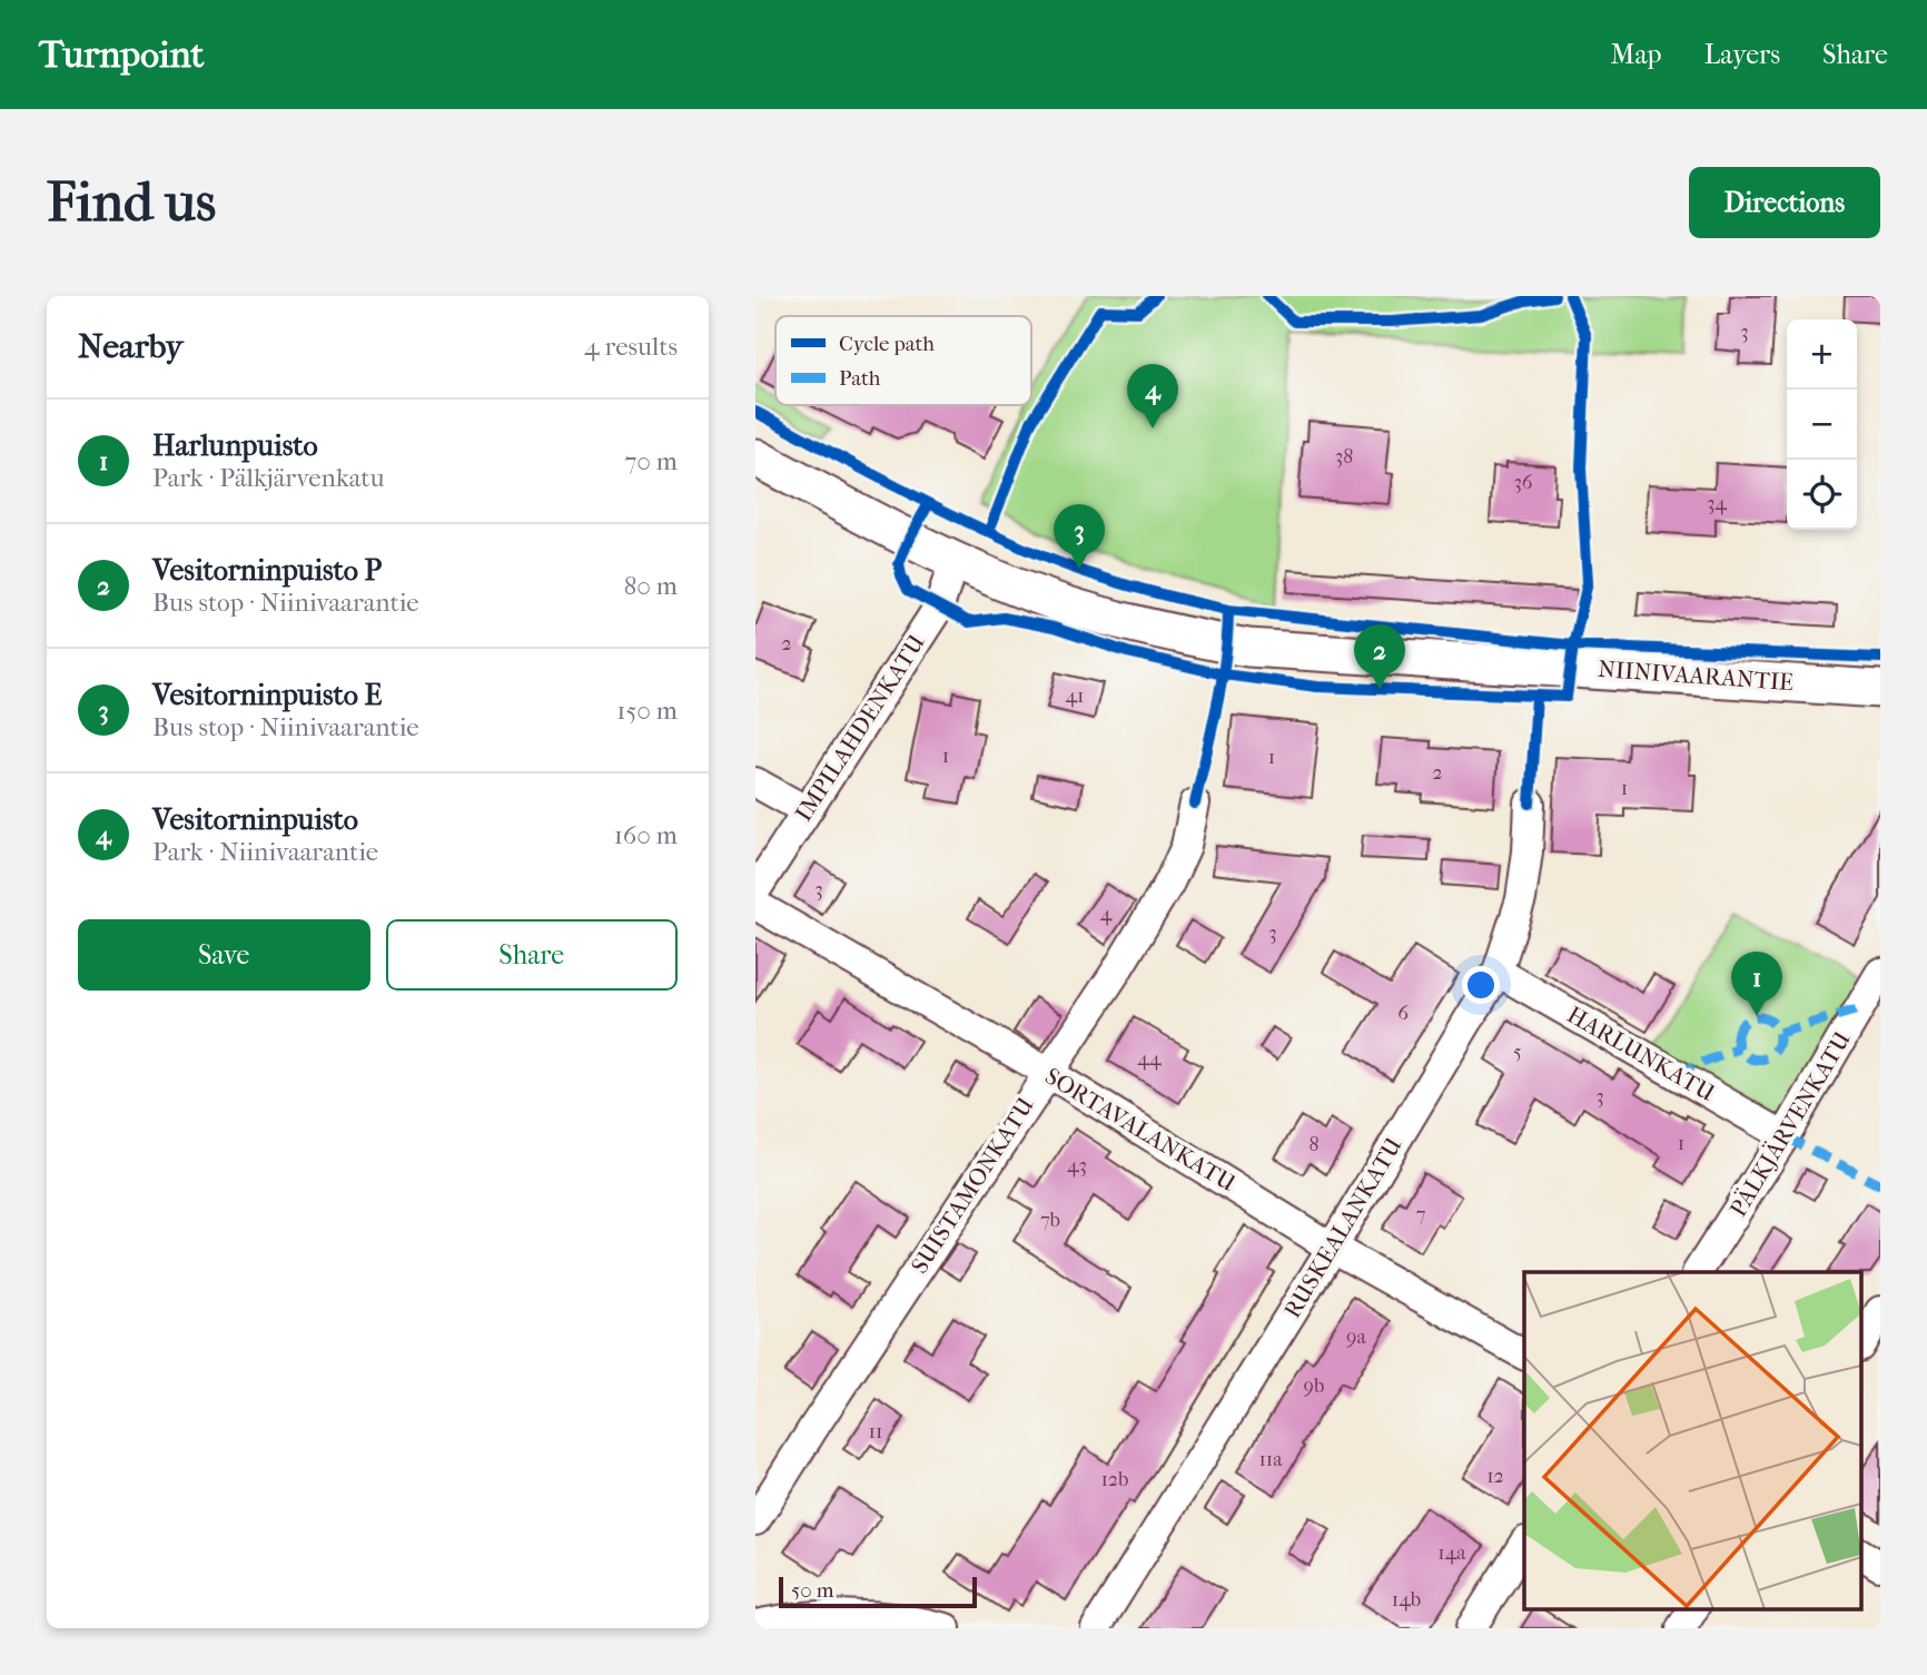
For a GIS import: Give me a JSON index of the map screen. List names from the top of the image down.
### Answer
{
  "streets": {
    "main road": ["NIINIVAARANTIE"],
    "street": [
      "IMPILAHDENKATU",
      "HARLUNKATU",
      "PÄLKJÄRVENKATU",
      "SORTAVALANKATU",
      "SUISTAMONKATU",
      "RUSKEALANKATU"
    ]
  },
  "crossings": [
    ["NIINIVAARANTIE", "IMPILAHDENKATU"],
    ["HARLUNKATU", "PÄLKJÄRVENKATU"],
    ["HARLUNKATU", "RUSKEALANKATU"],
    ["SORTAVALANKATU", "SUISTAMONKATU"],
    ["SORTAVALANKATU", "RUSKEALANKATU"]
  ],
  "house_numbers": [
    "3",
    "38",
    "36",
    "34",
    "2",
    "41",
    "1",
    "1",
    "2",
    "1",
    "3",
    "4",
    "3",
    "6",
    "5",
    "44",
    "3",
    "1",
    "8",
    "43",
    "7",
    "7b",
    "9a",
    "9b",
    "11",
    "11a",
    "12",
    "12b",
    "14a",
    "14b"
  ],
  "legend": ["Cycle path", "Path"],
  "scale_bar": "50 m",
  "page": {
    "header": "Turnpoint",
    "nav": ["Map", "Layers", "Share"],
    "buttons": [
      "Directions",
      ["Save", "Share"]
    ],
    "title": "Find us",
    "heading": ["Nearby", "4 results"],
    "map_buttons": ["+", "−"],
    "pins": [
      "4",
      "3",
      "2",
      "1"
    ],
    "list": [
      {
        "mark": "1",
        "name": "Harlunpuisto",
        "note": "Park · Pälkjärvenkatu",
        "value": "70 m"
      },
      {
        "mark": "2",
        "name": "Vesitorninpuisto P",
        "note": "Bus stop · Niinivaarantie",
        "value": "80 m"
      },
      {
        "mark": "3",
        "name": "Vesitorninpuisto E",
        "note": "Bus stop · Niinivaarantie",
        "value": "150 m"
      },
      {
        "mark": "4",
        "name": "Vesitorninpuisto",
        "note": "Park · Niinivaarantie",
        "value": "160 m"
      }
    ],
    "scale": "50 m"
  }
}
